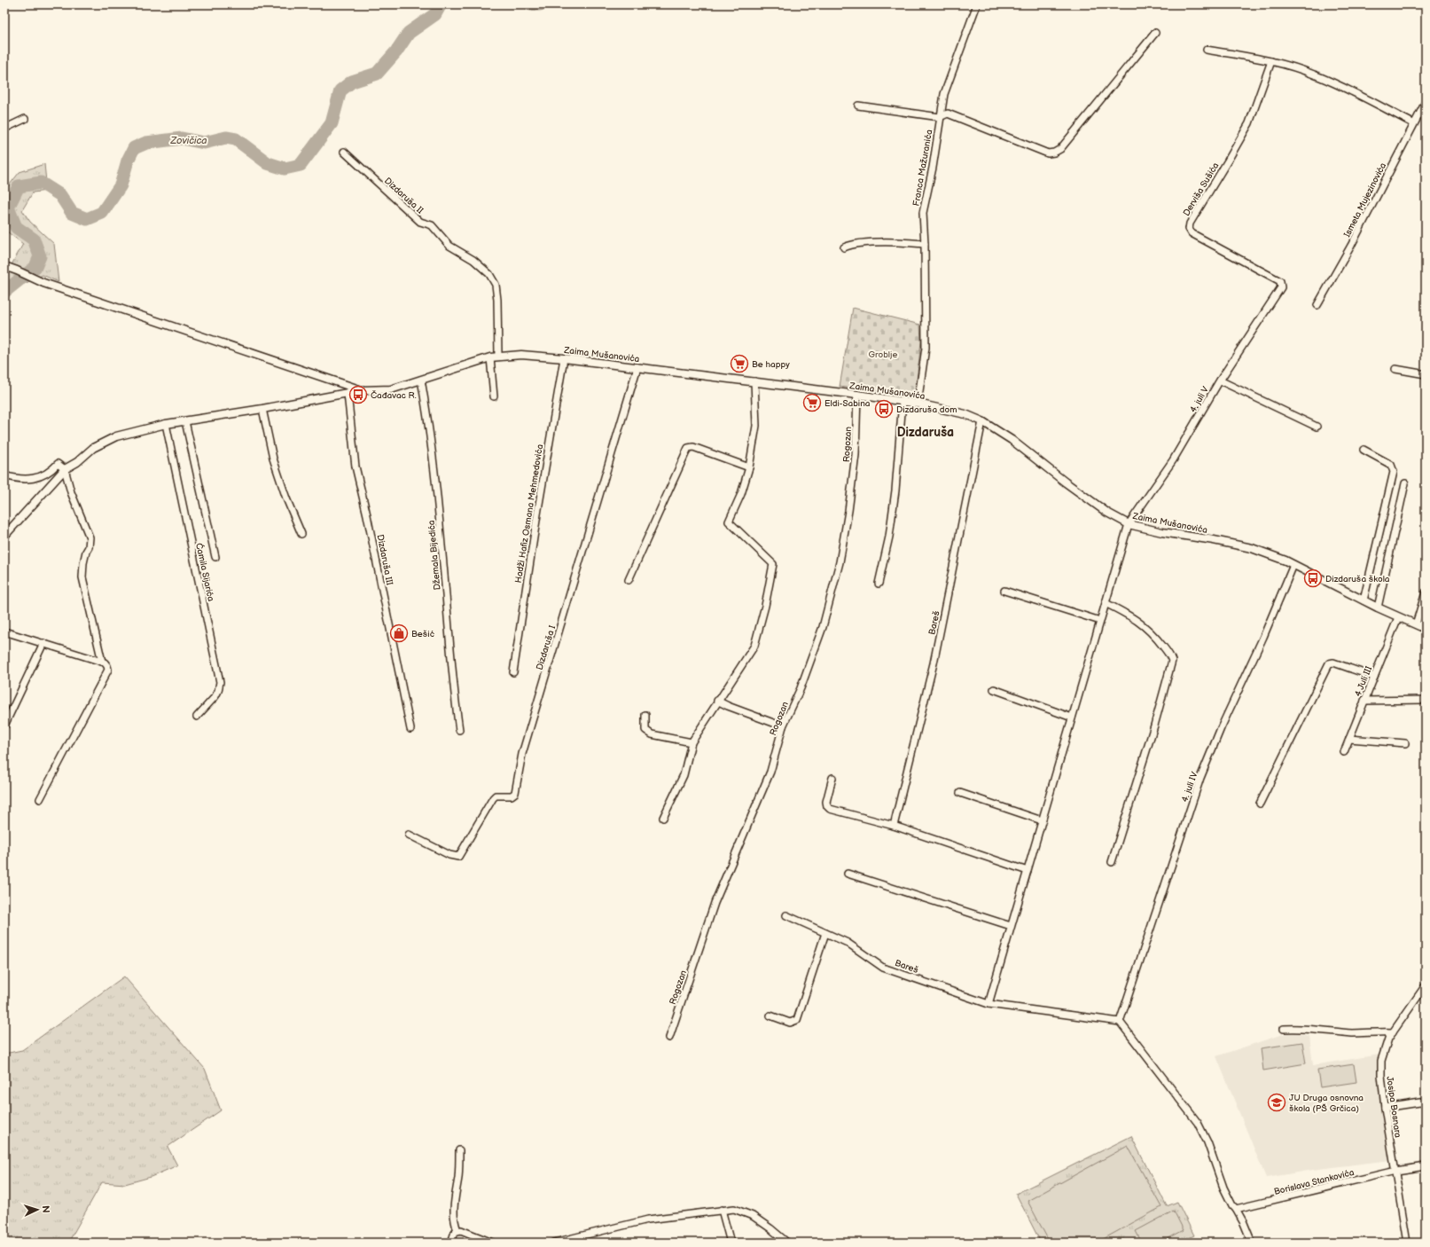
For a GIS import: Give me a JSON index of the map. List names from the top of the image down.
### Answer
{
  "streets": {
    "street": [
      "Franca Mažuranića",
      "Derviša Sušića",
      "Dizdaruša II",
      "Ismeta Mujezinovića",
      "Zaima Mušanovića",
      "4. juli V",
      "Rogozan",
      "Hadži Hafiz Osmana Mehmedovića",
      "Džemala Bijedića",
      "Dizdaruša III",
      "Ćamila Sijarića",
      "Bareš",
      "Dizdaruša I",
      "4 Juli III",
      "4. juli IV",
      "Josipa Bosnara",
      "Borislava Stankovića"
    ]
  },
  "crossings": [
    ["Franca Mažuranića", "Zaima Mušanovića"],
    ["Derviša Sušića", "4. juli V"],
    ["Dizdaruša II", "Zaima Mušanovića"],
    ["Zaima Mušanovića", "4. juli V"],
    ["Zaima Mušanovića", "Rogozan"],
    ["Zaima Mušanovića", "Hadži Hafiz Osmana Mehmedovića"],
    ["Zaima Mušanovića", "Džemala Bijedića"],
    ["Zaima Mušanovića", "Bareš"],
    ["Zaima Mušanovića", "Dizdaruša I"],
    ["Zaima Mušanovića", "4 Juli III"],
    ["Zaima Mušanovića", "4. juli IV"],
    ["Bareš", "4. juli IV"],
    ["Josipa Bosnara", "Borislava Stankovića"]
  ],
  "districts": ["Dizdaruša"],
  "water": ["Zovičica"],
  "parks": ["Groblje"],
  "places": {
    "supermarket": ["Be happy", "Eldi-Sabina"],
    "bus stop": ["Čađavac R.", "Dizdaruša dom", "Dizdaruša škola"],
    "shop": ["Bešić"],
    "school or university": ["JU Druga osnovna škola (PŠ Grčica)"]
  },
  "north": "right"
}
